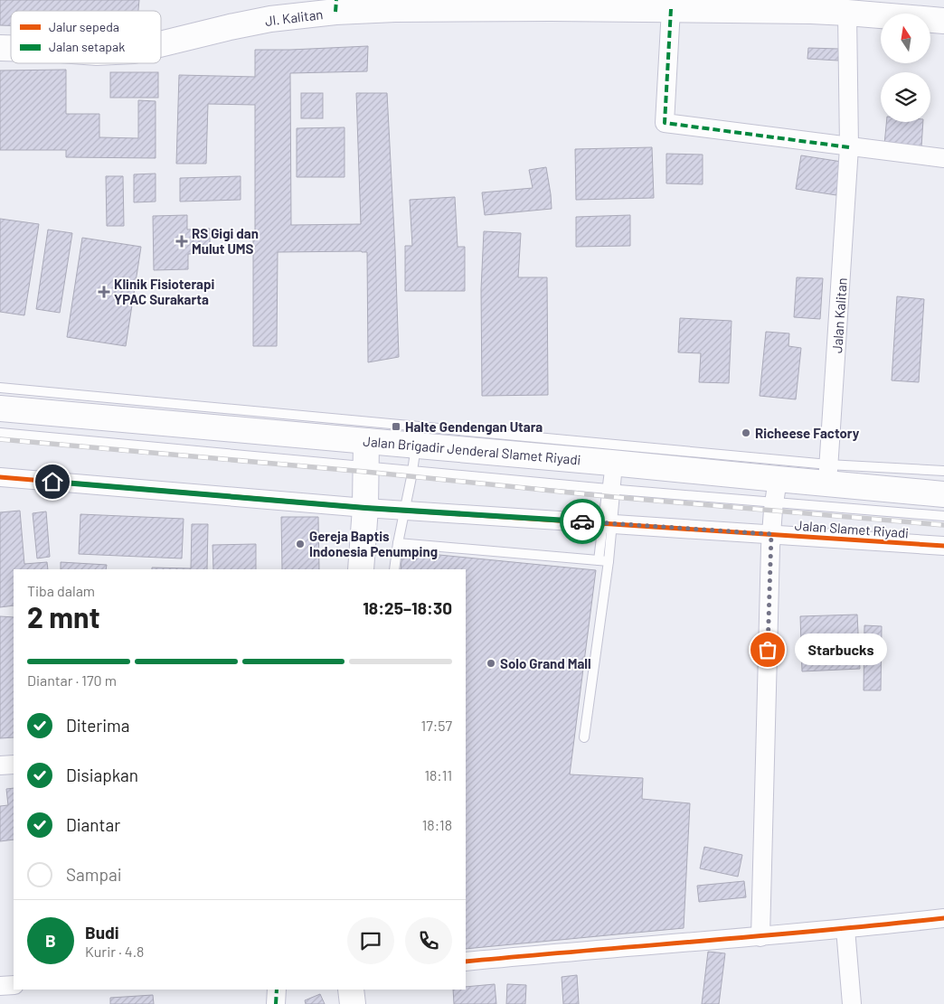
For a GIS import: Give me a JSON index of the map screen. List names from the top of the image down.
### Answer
{
  "streets": {
    "main road": ["Jl. Kalitan", "Jalan Brigadir Jenderal Slamet Riyadi"],
    "street": ["Jalan Kalitan", "Jalan Slamet Riyadi"]
  },
  "crossings": [
    ["Jl. Kalitan", "Jalan Kalitan"],
    ["Jalan Kalitan", "Jalan Brigadir Jenderal Slamet Riyadi"]
  ],
  "places": {
    "health": ["RS Gigi dan Mulut UMS", "Klinik Fisioterapi YPAC Surakarta"],
    "transit": ["Halte Gendengan Utara"],
    "other": [
      "Richeese Factory",
      "Gereja Baptis Indonesia Penumping",
      "Starbucks",
      "Solo Grand Mall"
    ]
  },
  "legend": ["Jalur sepeda", "Jalan setapak"],
  "north": "top",
  "page": {
    "heading": ["2 mnt", "Tiba dalam", "18:25–18:30"],
    "panel": ["Budi", "Kurir · 4.8"],
    "bubble": "Starbucks",
    "bar": "Diantar · 170 m",
    "list": [
      ["Diterima", "17:57"],
      ["Disiapkan", "18:11"],
      ["Diantar", "18:18"],
      "Sampai"
    ],
    "round": "B"
  }
}
